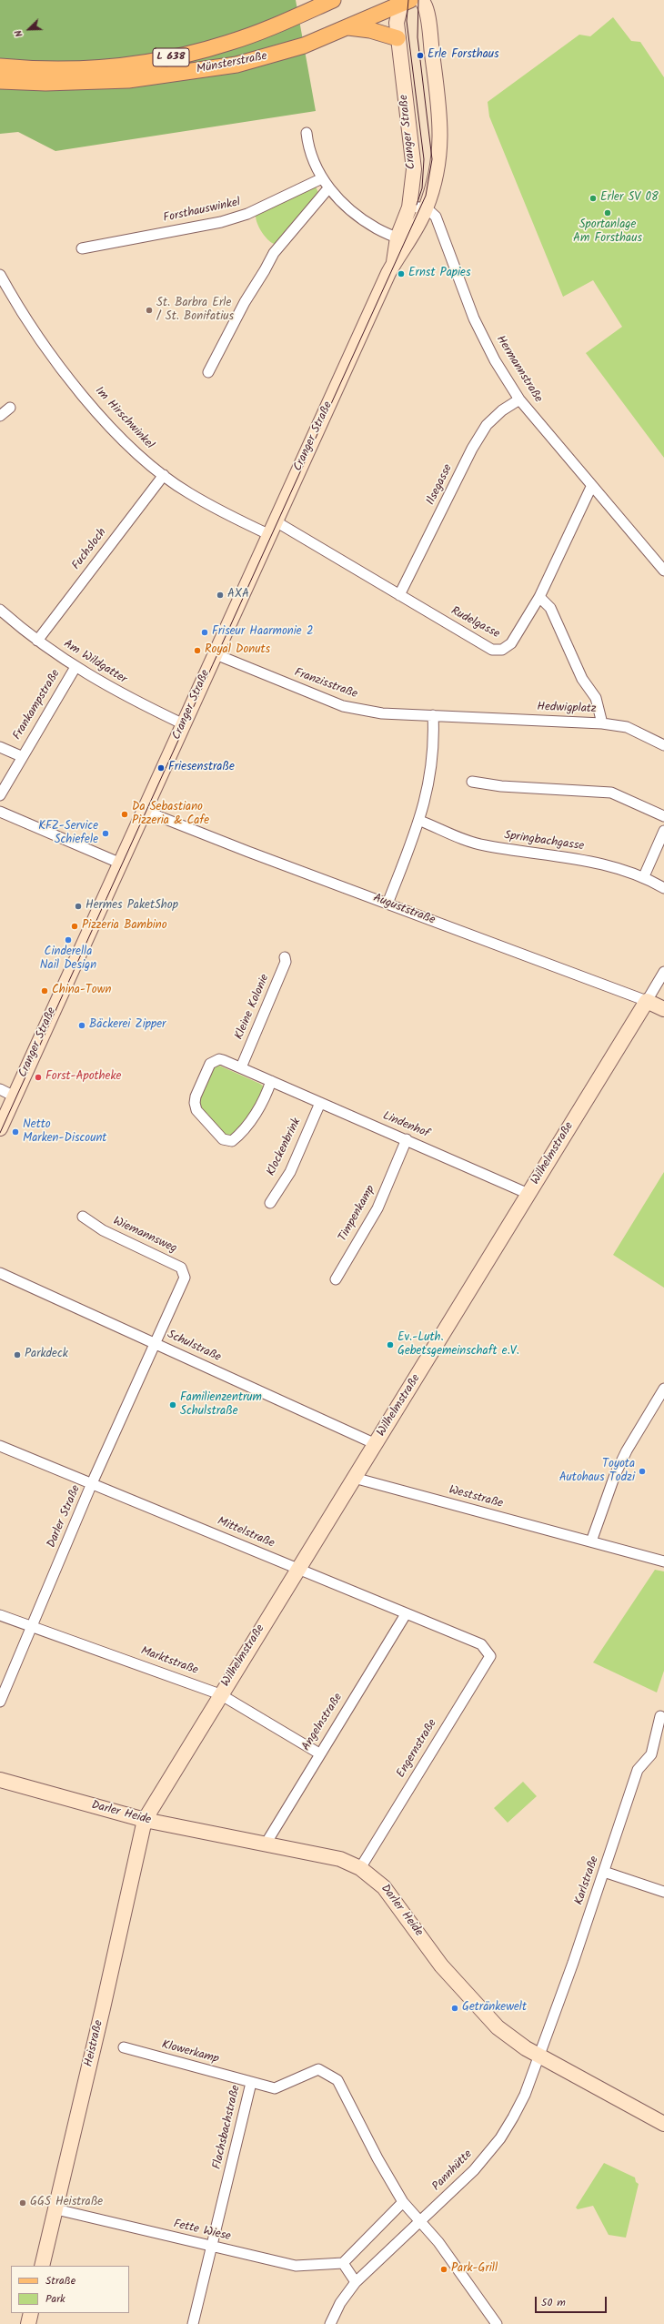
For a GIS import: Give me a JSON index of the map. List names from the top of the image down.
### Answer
{
  "streets": {
    "main road": ["L 638", "Münsterstraße"],
    "street": [
      "Cranger Straße",
      "Forsthauswinkel",
      "Hermannstraße",
      "Im Hirschwinkel",
      "Ilsegasse",
      "Fuchsloch",
      "Rudelgasse",
      "Am Wildgatter",
      "Franzisstraße",
      "Frankampstraße",
      "Hedwigplatz",
      "Springbachgasse",
      "Auguststraße",
      "Kleine Kolonie",
      "Lindenhof",
      "Klockenbrink",
      "Wilhelmstraße",
      "Timpenkamp",
      "Wiemannsweg",
      "Schulstraße",
      "Weststraße",
      "Darler Straße",
      "Mittelstraße",
      "Marktstraße",
      "Angelnstraße",
      "Engernstraße",
      "Darler Heide",
      "Karlstraße",
      "Heistraße",
      "Klowerkamp",
      "Flachsbachstraße",
      "Pannhütte",
      "Fette Wiese"
    ]
  },
  "crossings": [
    ["Münsterstraße", "Cranger Straße"],
    ["Cranger Straße", "Hermannstraße"],
    ["Cranger Straße", "Im Hirschwinkel"],
    ["Cranger Straße", "Rudelgasse"],
    ["Cranger Straße", "Am Wildgatter"],
    ["Cranger Straße", "Franzisstraße"],
    ["Cranger Straße", "Auguststraße"],
    ["Hermannstraße", "Ilsegasse"],
    ["Hermannstraße", "Rudelgasse"],
    ["Im Hirschwinkel", "Fuchsloch"],
    ["Ilsegasse", "Rudelgasse"],
    ["Fuchsloch", "Am Wildgatter"],
    ["Rudelgasse", "Hedwigplatz"],
    ["Am Wildgatter", "Frankampstraße"],
    ["Franzisstraße", "Hedwigplatz"],
    ["Auguststraße", "Wilhelmstraße"],
    ["Kleine Kolonie", "Lindenhof"],
    ["Lindenhof", "Klockenbrink"],
    ["Lindenhof", "Wilhelmstraße"],
    ["Lindenhof", "Timpenkamp"],
    ["Wilhelmstraße", "Schulstraße"],
    ["Wilhelmstraße", "Weststraße"],
    ["Wilhelmstraße", "Mittelstraße"],
    ["Wilhelmstraße", "Marktstraße"],
    ["Wilhelmstraße", "Darler Heide"],
    ["Wilhelmstraße", "Heistraße"],
    ["Wiemannsweg", "Schulstraße"],
    ["Wiemannsweg", "Darler Straße"],
    ["Schulstraße", "Darler Straße"],
    ["Darler Straße", "Mittelstraße"],
    ["Darler Straße", "Marktstraße"],
    ["Mittelstraße", "Angelnstraße"],
    ["Mittelstraße", "Engernstraße"],
    ["Marktstraße", "Angelnstraße"],
    ["Angelnstraße", "Darler Heide"],
    ["Engernstraße", "Darler Heide"],
    ["Darler Heide", "Karlstraße"],
    ["Darler Heide", "Heistraße"],
    ["Darler Heide", "Pannhütte"],
    ["Karlstraße", "Pannhütte"],
    ["Heistraße", "Fette Wiese"],
    ["Klowerkamp", "Flachsbachstraße"],
    ["Flachsbachstraße", "Pannhütte"],
    ["Flachsbachstraße", "Fette Wiese"]
  ],
  "places": [
    "Erle Forsthaus",
    "Erler SV 08",
    "Sportanlage Am Forsthaus",
    "Ernst Papies",
    "St. Barbra Erle / St. Bonifatius",
    "AXA",
    "Friseur Haarmonie 2",
    "Royal Donuts",
    "Friesenstraße",
    "Da Sebastiano Pizzeria & Cafe",
    "KFZ-Service Schiefele",
    "Hermes PaketShop",
    "Pizzeria Bambino",
    "Cinderella Nail Design",
    "China-Town",
    "Bäckerei Zipper",
    "Forst-Apotheke",
    "Netto Marken-Discount",
    "Ev.-Luth. Gebetsgemeinschaft e.V.",
    "Parkdeck",
    "Familienzentrum Schulstraße",
    "Toyota Autohaus Todzi",
    "Getränkewelt",
    "GGS Heistraße",
    "Park-Grill"
  ],
  "legend": ["Straße", "Park"],
  "scale_bar": "50 m",
  "north": "bottom left"
}
